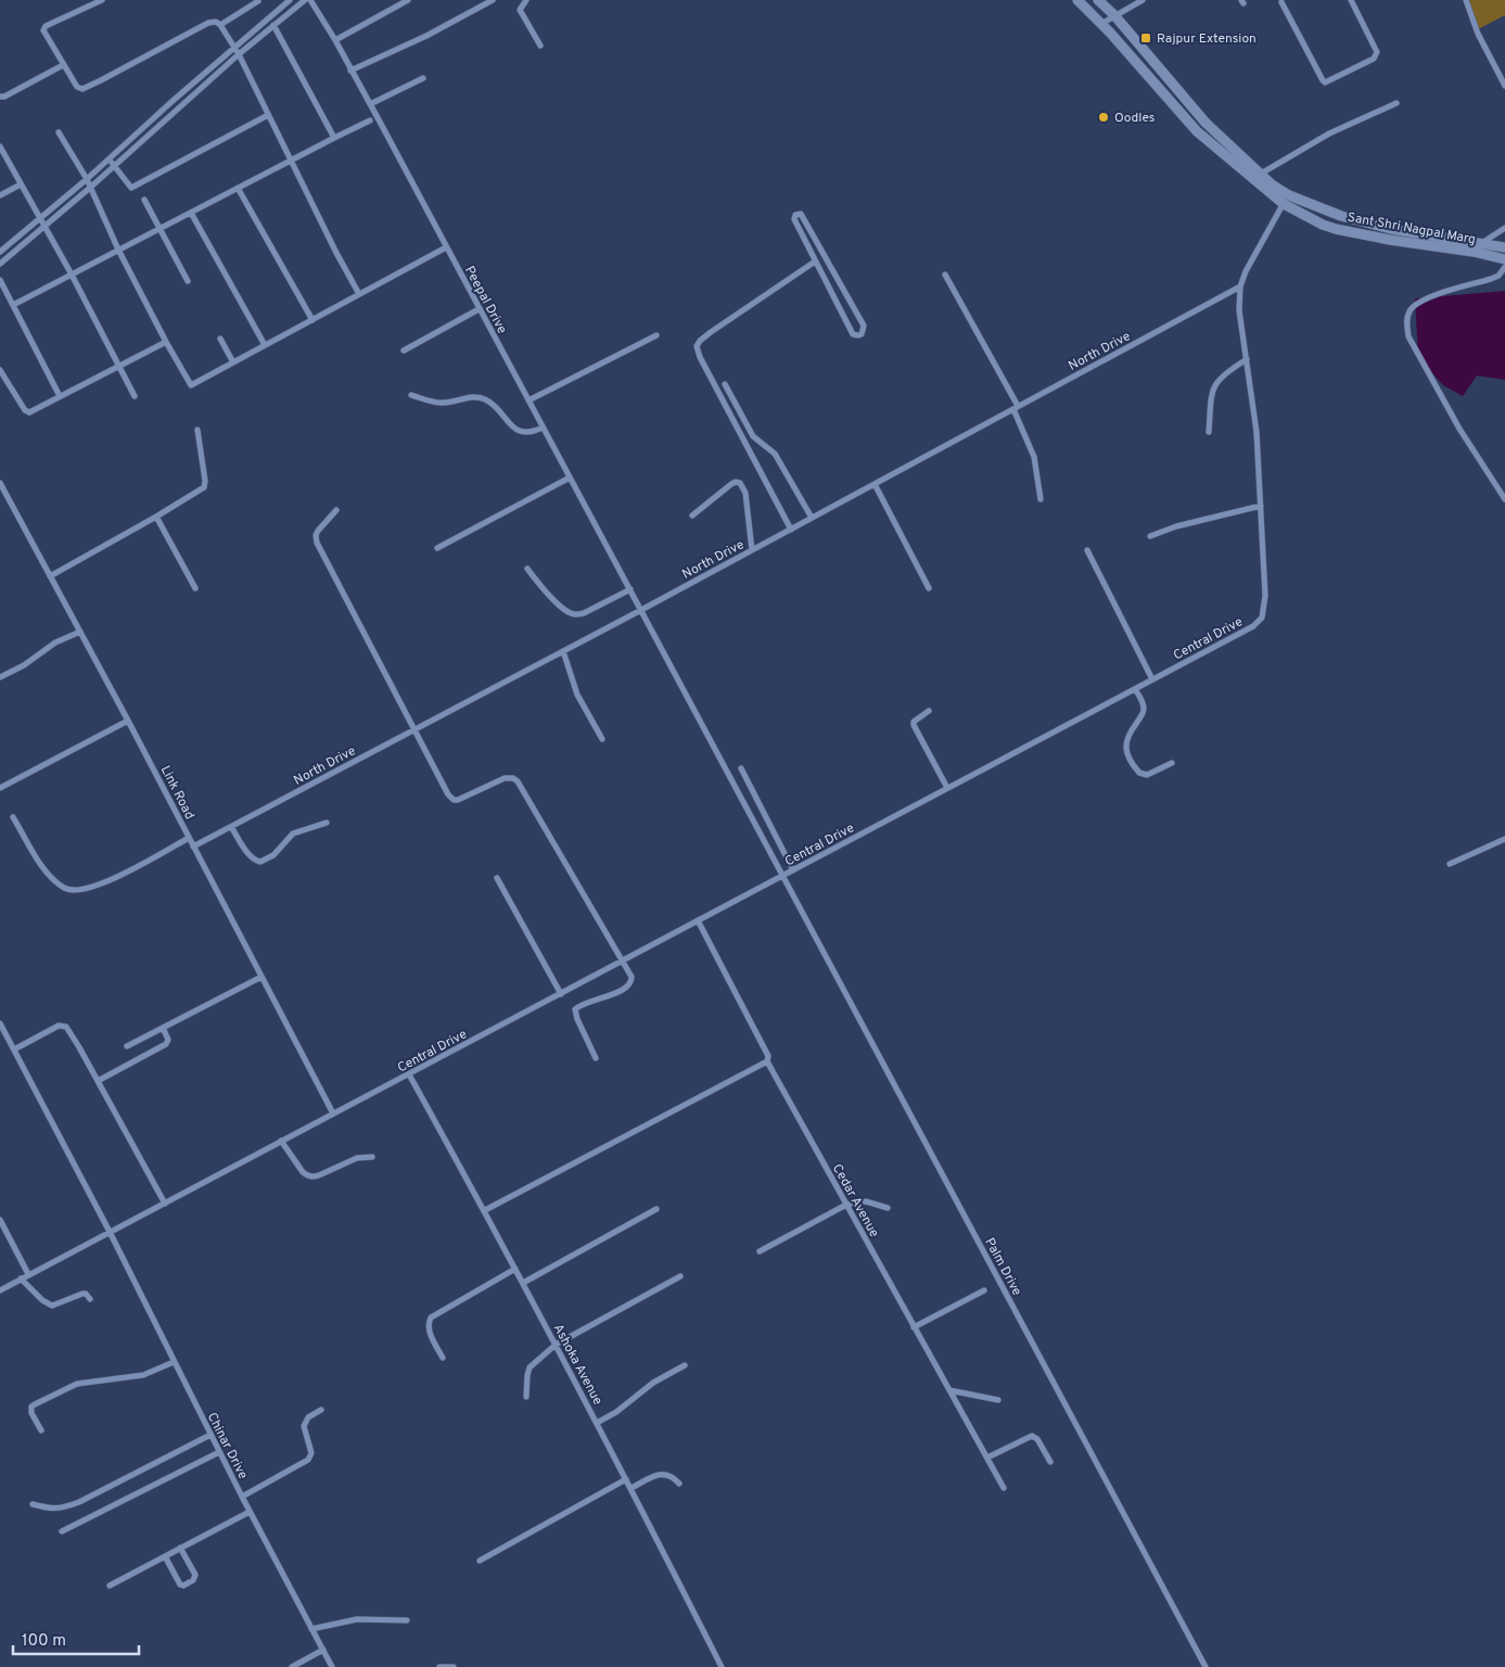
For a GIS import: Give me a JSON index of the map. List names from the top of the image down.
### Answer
{
  "streets": {
    "main road": ["Sant Shri Nagpal Marg"],
    "street": [
      "Peepal Drive",
      "North Drive",
      "Central Drive",
      "Link Road",
      "Cedar Avenue",
      "Palm Drive",
      "Ashoka Avenue",
      "Chinar Drive"
    ]
  },
  "crossings": [
    ["Sant Shri Nagpal Marg", "Central Drive"],
    ["Peepal Drive", "North Drive"],
    ["Peepal Drive", "Palm Drive"],
    ["North Drive", "Central Drive"],
    ["North Drive", "Link Road"],
    ["North Drive", "Palm Drive"],
    ["Central Drive", "Link Road"],
    ["Central Drive", "Cedar Avenue"],
    ["Central Drive", "Palm Drive"],
    ["Central Drive", "Ashoka Avenue"],
    ["Central Drive", "Chinar Drive"]
  ],
  "places": {
    "transit": ["Rajpur Extension"],
    "other": ["Oodles"]
  },
  "scale_bar": "100 m"
}
